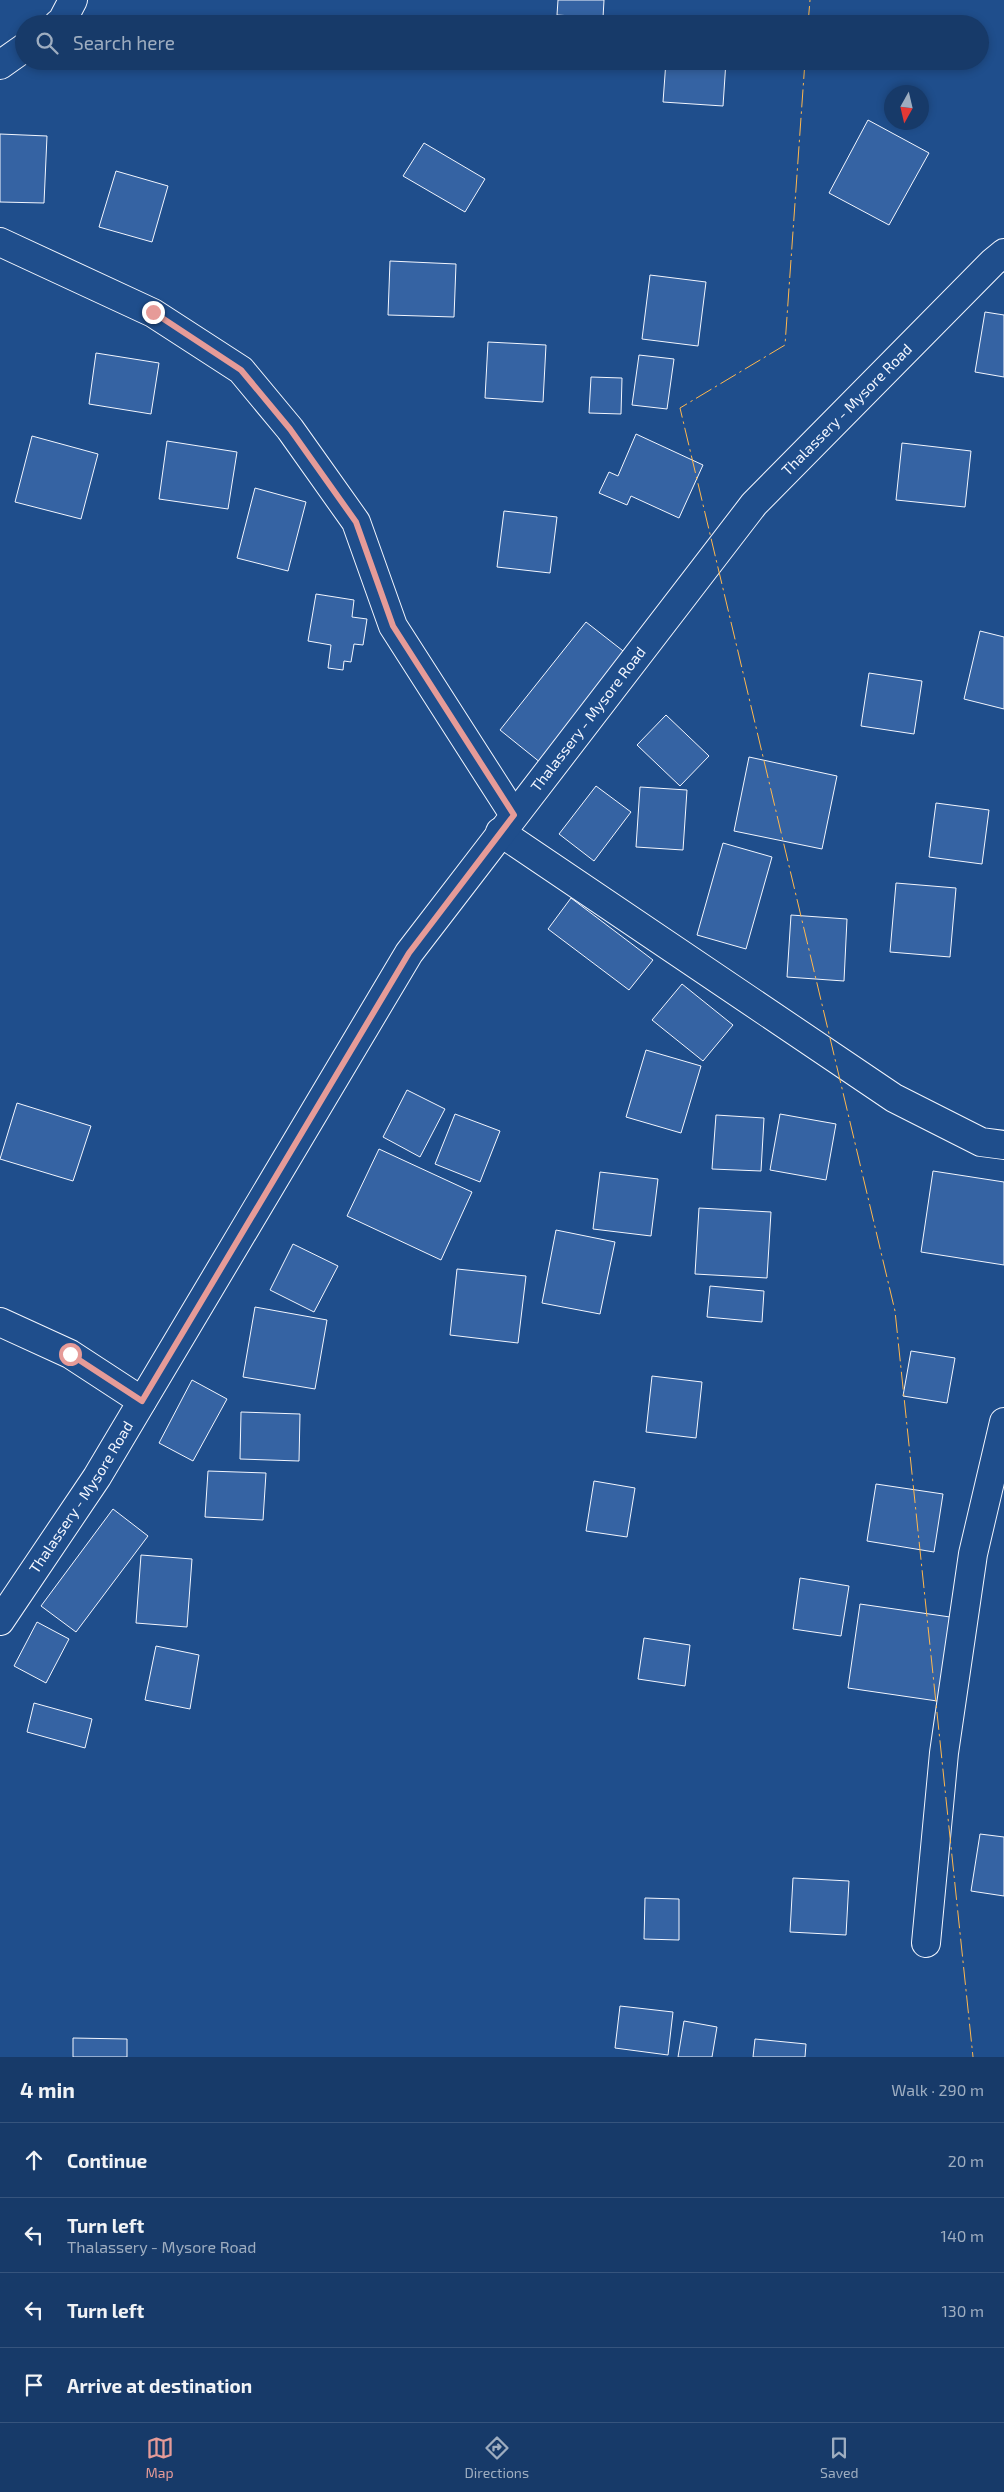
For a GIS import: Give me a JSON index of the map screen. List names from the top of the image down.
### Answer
{
  "streets": {
    "street": ["Thalassery - Mysore Road"]
  },
  "north": "bottom",
  "page": {
    "search": "Search here",
    "heading": ["4 min", "Walk · 290 m"],
    "list": [
      ["Continue", "20 m"],
      ["Turn left", "Thalassery - Mysore Road", "140 m"],
      ["Turn left", "130 m"],
      "Arrive at destination"
    ],
    "nav": ["Map", "Directions", "Saved"]
  }
}
